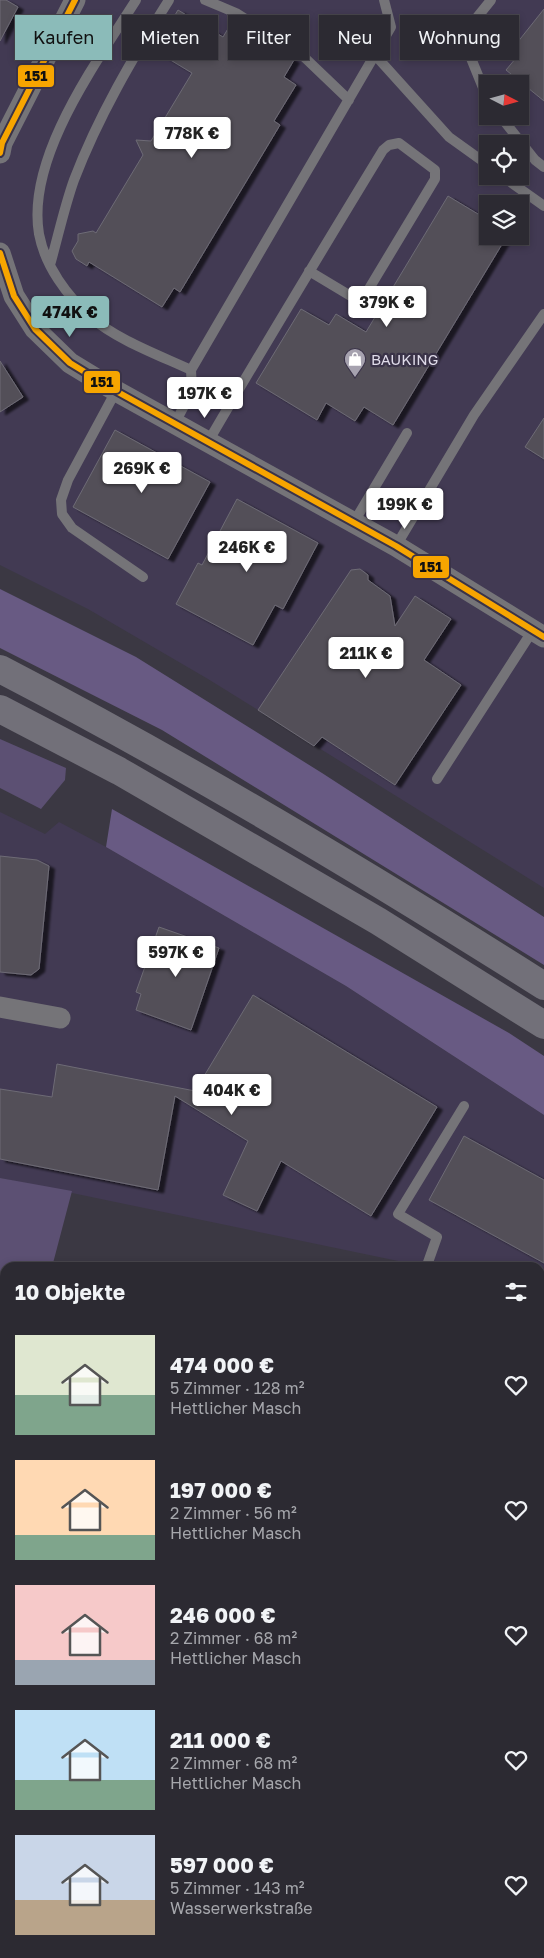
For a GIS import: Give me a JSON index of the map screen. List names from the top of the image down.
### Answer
{
  "places": {
    "shop": ["BAUKING"]
  },
  "lines": ["transit line 151"],
  "north": "right",
  "page": {
    "chip": [
      "Kaufen",
      "Mieten",
      "Filter",
      "Neu",
      "Wohnung"
    ],
    "price": [
      "778K €",
      "379K €",
      "474K €",
      "197K €",
      "269K €",
      "199K €",
      "246K €",
      "211K €",
      "597K €",
      "404K €"
    ],
    "heading": "10 Objekte",
    "list": [
      {
        "name": "474 000 €",
        "note": "5 Zimmer · 128 m² · Hettlicher Masch"
      },
      {
        "name": "197 000 €",
        "note": "2 Zimmer · 56 m² · Hettlicher Masch"
      },
      {
        "name": "246 000 €",
        "note": "2 Zimmer · 68 m² · Hettlicher Masch"
      },
      {
        "name": "211 000 €",
        "note": "2 Zimmer · 68 m² · Hettlicher Masch"
      },
      {
        "name": "597 000 €",
        "note": "5 Zimmer · 143 m² · Wasserwerkstraße"
      }
    ]
  }
}
